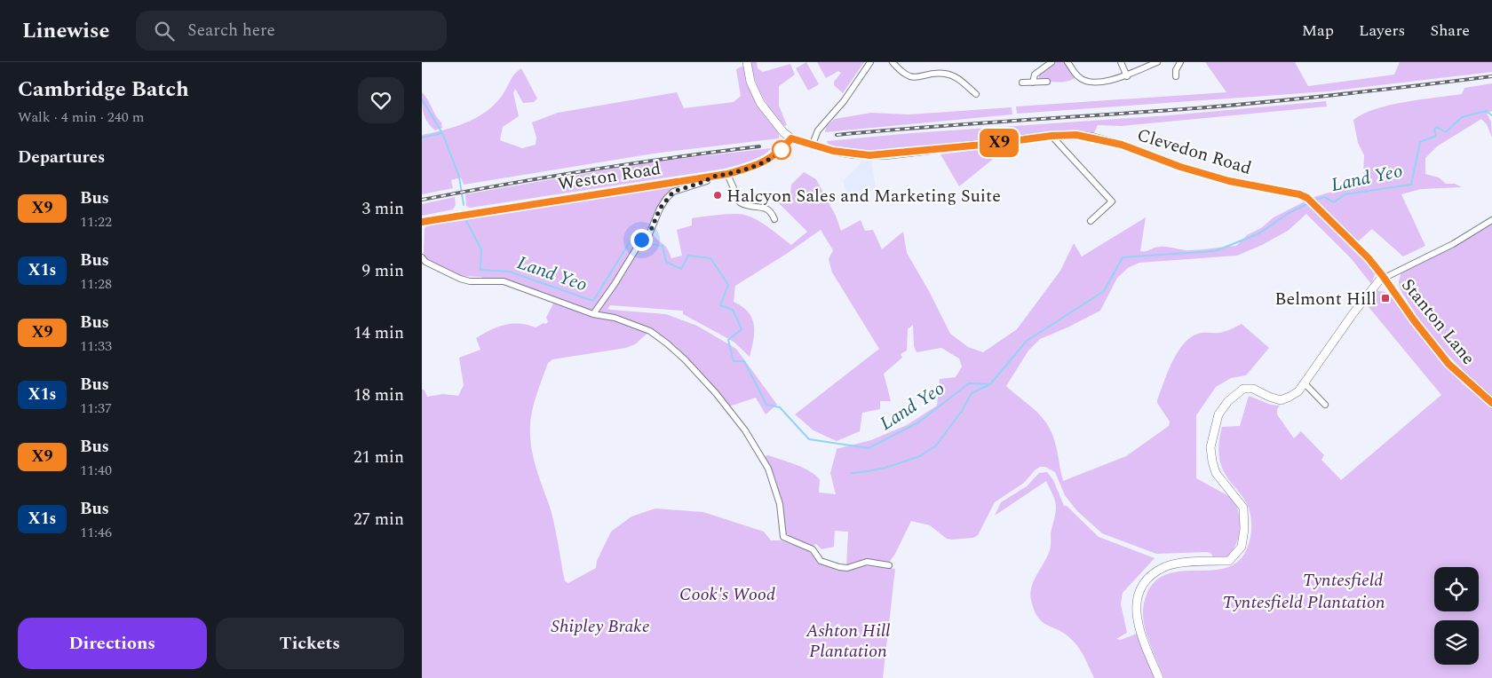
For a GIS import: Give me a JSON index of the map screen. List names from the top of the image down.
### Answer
{
  "streets": {
    "main road": ["Clevedon Road", "Weston Road", "Stanton Lane"]
  },
  "crossings": [
    ["Clevedon Road", "Weston Road"],
    ["Clevedon Road", "Stanton Lane"]
  ],
  "water": ["Land Yeo"],
  "parks": [
    "Tyntesfield",
    "Cook's Wood",
    "Tyntesfield Plantation",
    "Shipley Brake",
    "Ashton Hill Plantation"
  ],
  "places": {
    "other": ["Halcyon Sales and Marketing Suite"],
    "transit": ["Belmont Hill"]
  },
  "lines": ["bus line X9"],
  "page": {
    "header": "Linewise",
    "search": "Search here",
    "nav": ["Map", "Layers", "Share"],
    "heading": [
      ["Cambridge Batch", "Walk · 4 min · 240 m"],
      "Departures"
    ],
    "on_map": "X9",
    "list": [
      {
        "mark": "X9",
        "name": "Bus",
        "note": "11:22",
        "value": "3 min"
      },
      {
        "mark": "X1s",
        "name": "Bus",
        "note": "11:28",
        "value": "9 min"
      },
      {
        "mark": "X9",
        "name": "Bus",
        "note": "11:33",
        "value": "14 min"
      },
      {
        "mark": "X1s",
        "name": "Bus",
        "note": "11:37",
        "value": "18 min"
      },
      {
        "mark": "X9",
        "name": "Bus",
        "note": "11:40",
        "value": "21 min"
      },
      {
        "mark": "X1s",
        "name": "Bus",
        "note": "11:46",
        "value": "27 min"
      }
    ],
    "buttons": ["Directions", "Tickets"]
  }
}
